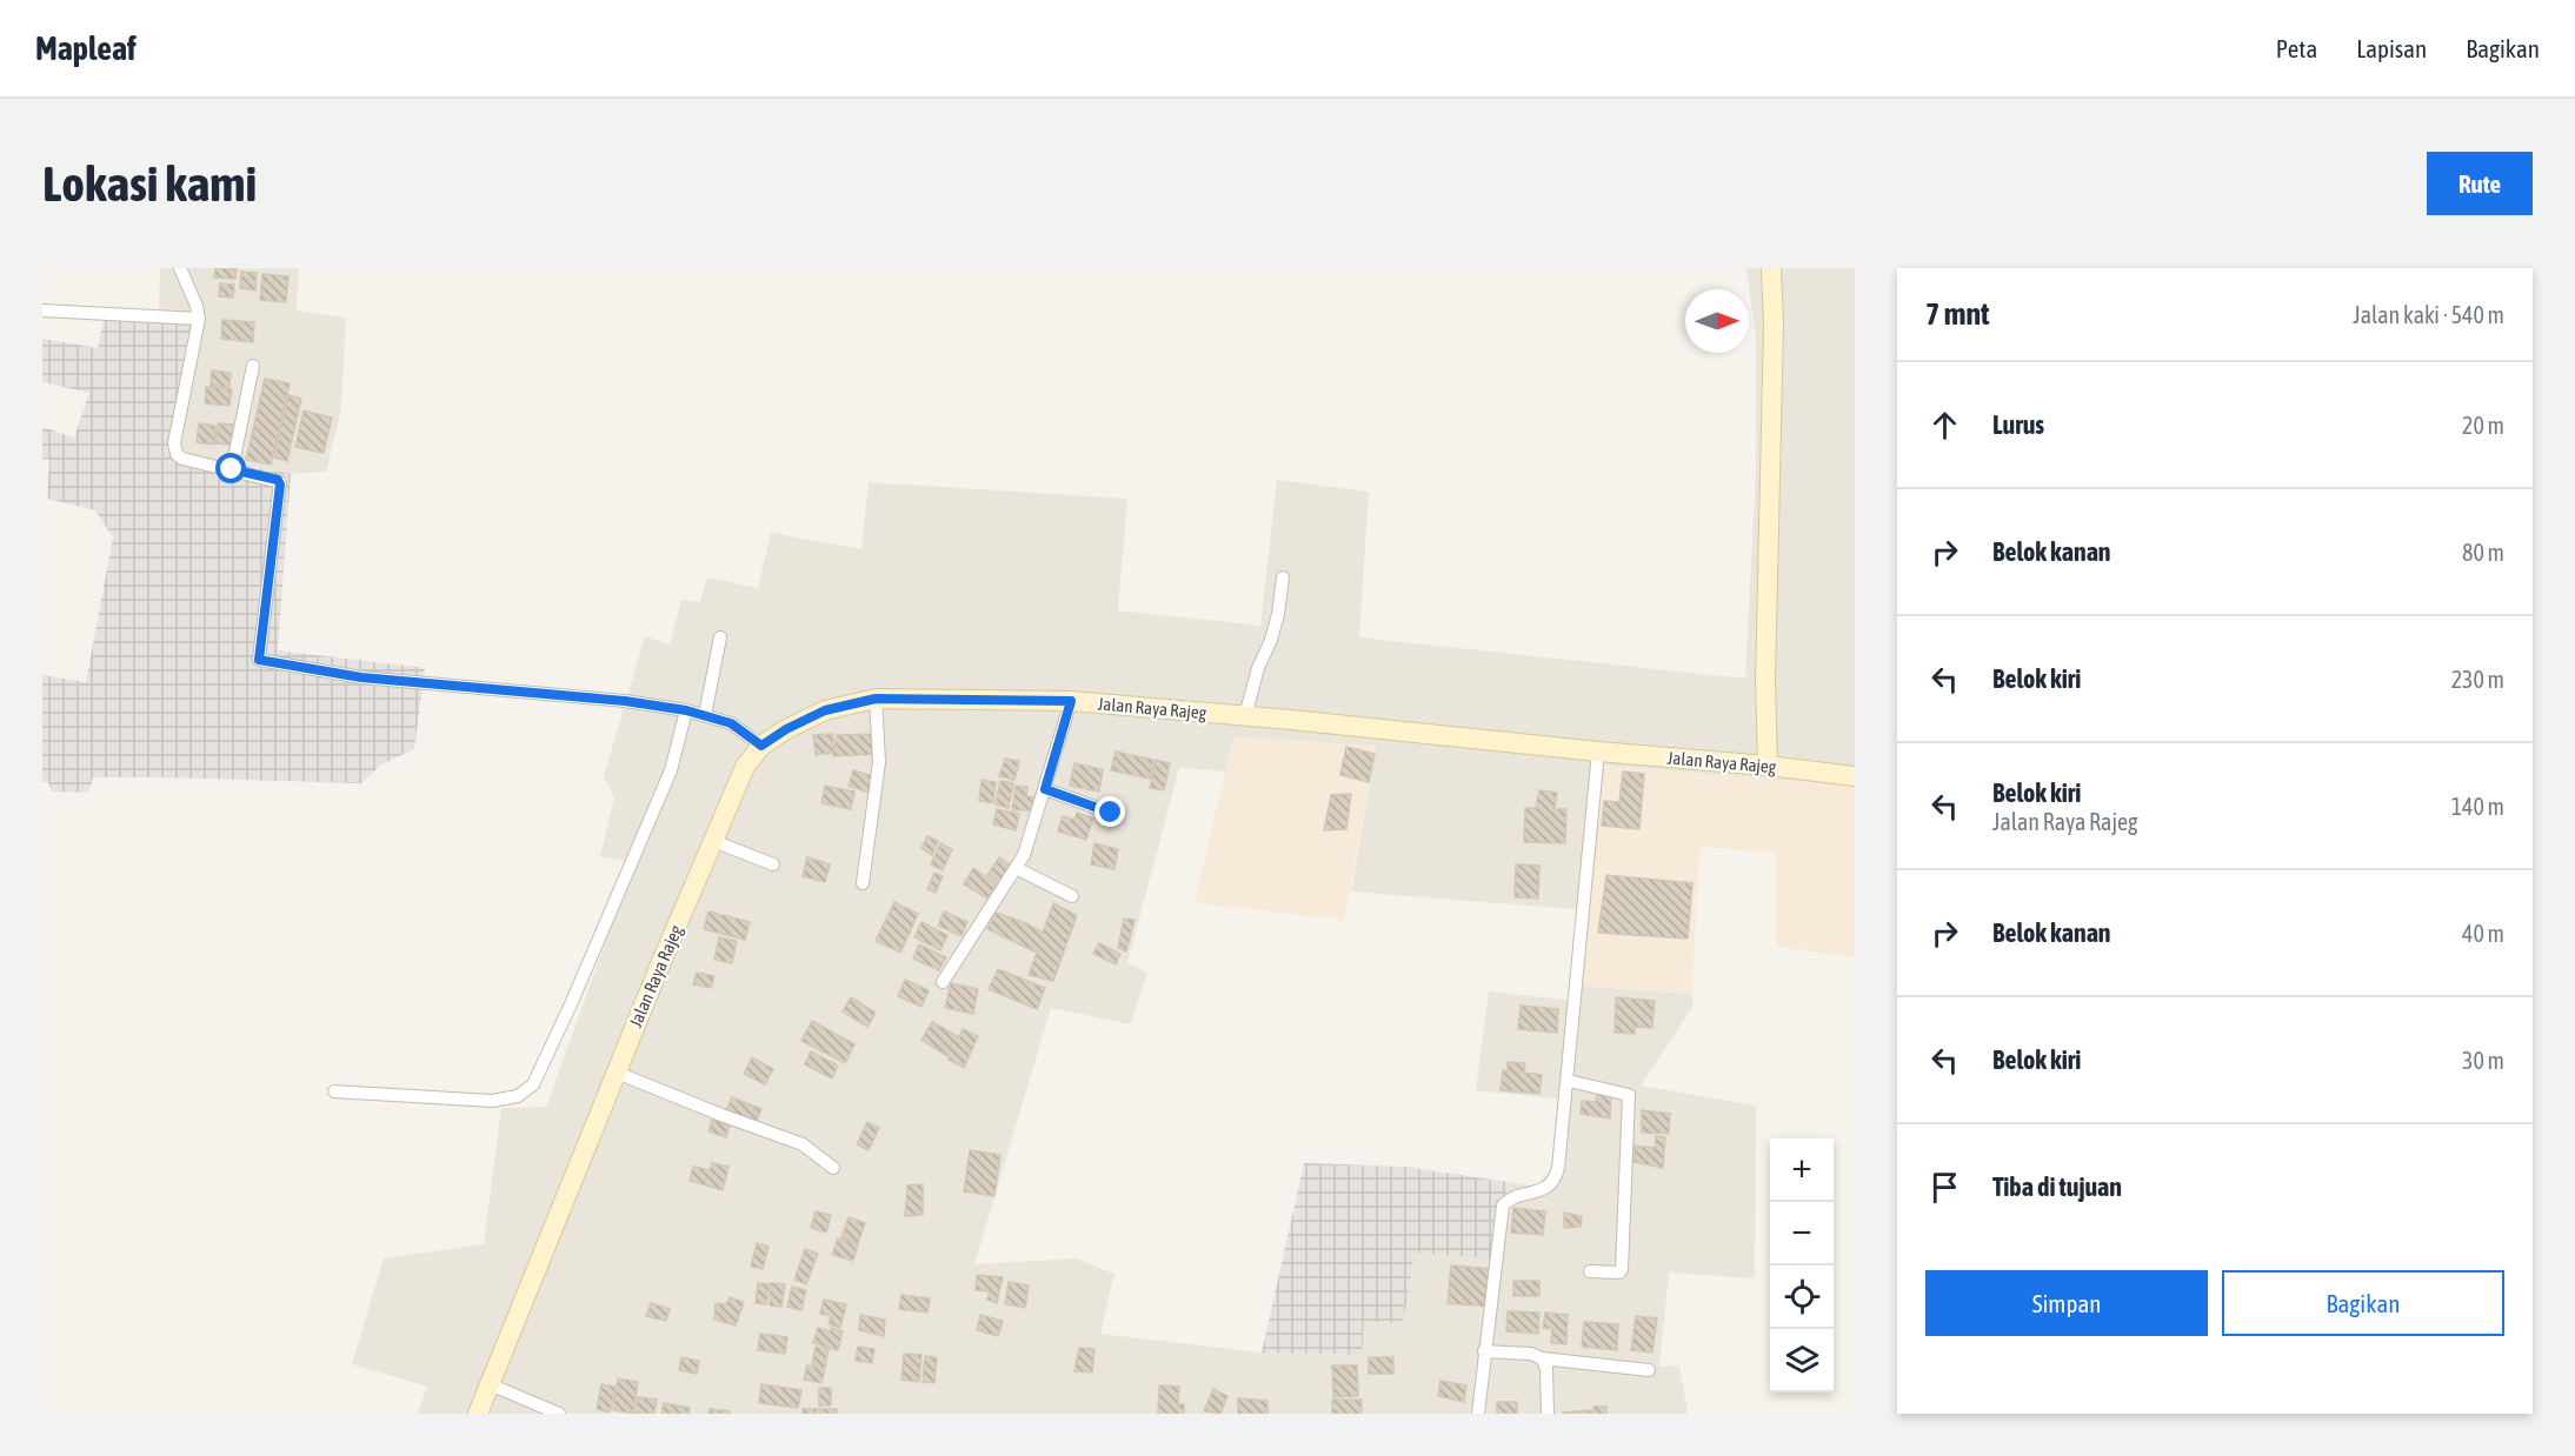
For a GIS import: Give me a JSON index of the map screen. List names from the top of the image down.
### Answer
{
  "streets": {
    "main road": ["Jalan Raya Rajeg"]
  },
  "north": "right",
  "page": {
    "header": "Mapleaf",
    "nav": ["Peta", "Lapisan", "Bagikan"],
    "buttons": [
      "Rute",
      ["Simpan", "Bagikan"]
    ],
    "title": "Lokasi kami",
    "heading": ["7 mnt", "Jalan kaki · 540 m"],
    "list": [
      ["Lurus", "20 m"],
      ["Belok kanan", "80 m"],
      ["Belok kiri", "230 m"],
      ["Belok kiri", "Jalan Raya Rajeg", "140 m"],
      ["Belok kanan", "40 m"],
      ["Belok kiri", "30 m"],
      "Tiba di tujuan"
    ],
    "map_buttons": ["+", "−"]
  }
}
